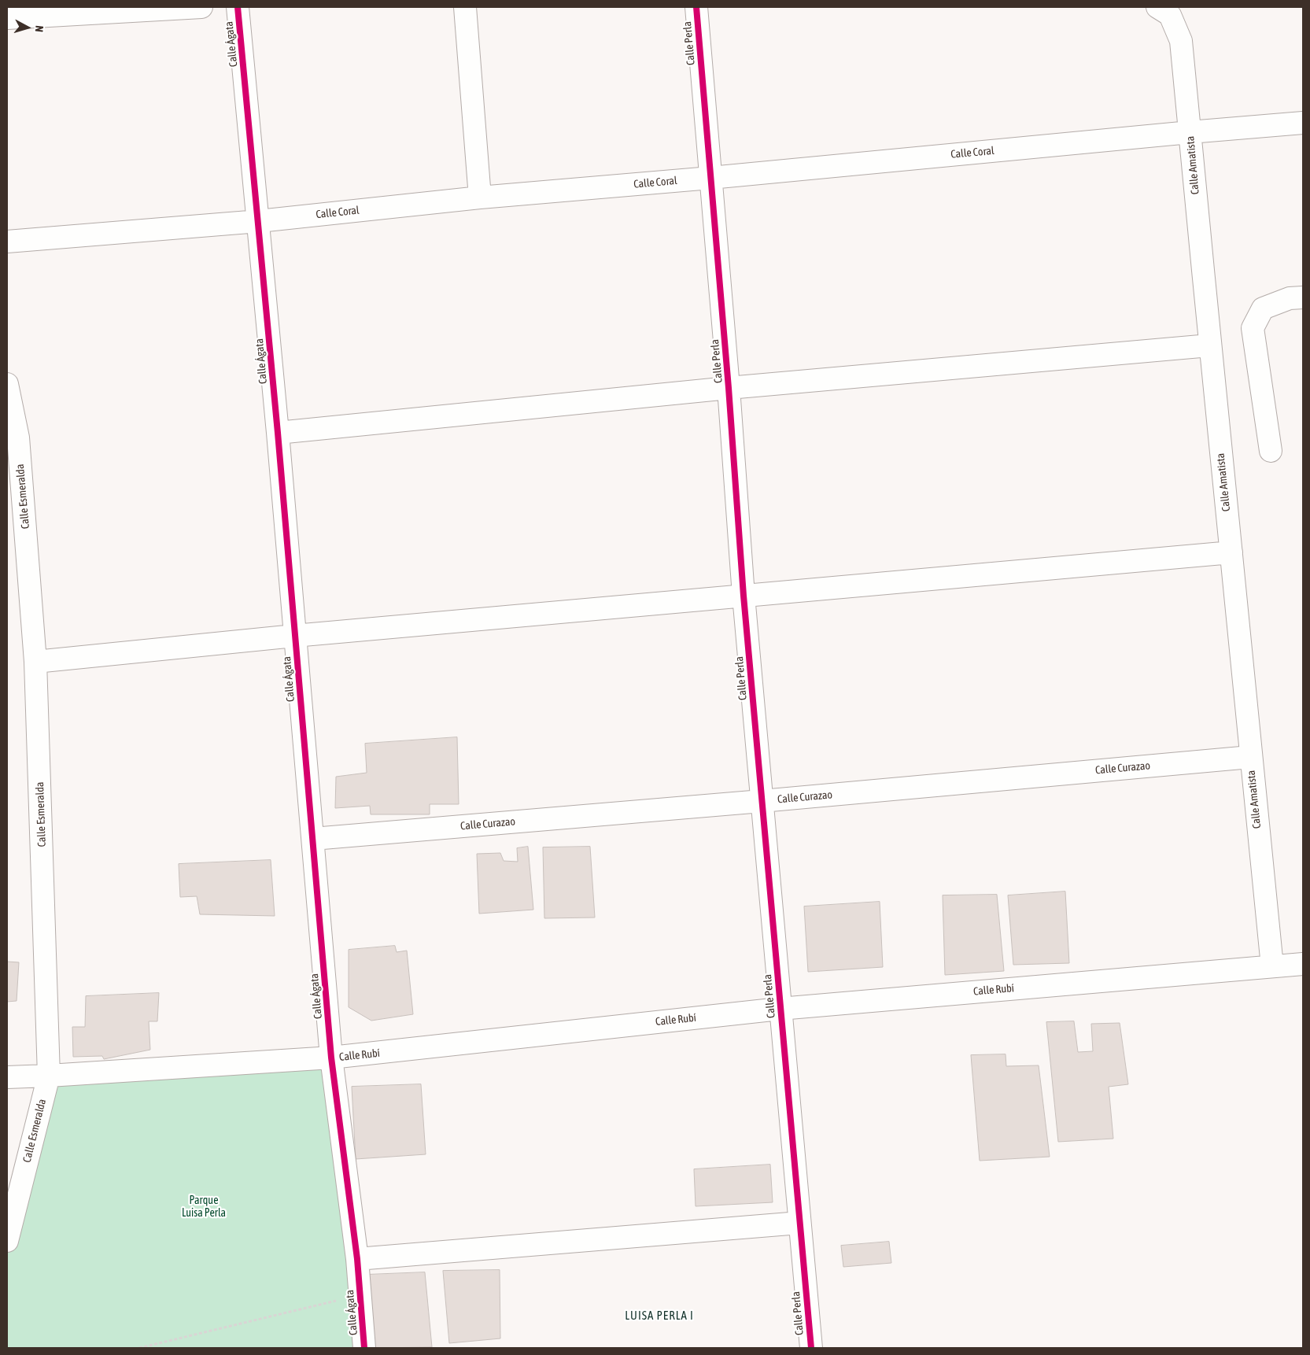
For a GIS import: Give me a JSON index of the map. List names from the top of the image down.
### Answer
{
  "streets": {
    "street": [
      "Calle Perla",
      "Calle Ágata",
      "Calle Coral",
      "Calle Amatista",
      "Calle Esmeralda",
      "Calle Curazao",
      "Calle Rubí"
    ]
  },
  "crossings": [
    ["Calle Perla", "Calle Coral"],
    ["Calle Perla", "Calle Curazao"],
    ["Calle Perla", "Calle Rubí"],
    ["Calle Ágata", "Calle Coral"],
    ["Calle Ágata", "Calle Curazao"],
    ["Calle Ágata", "Calle Rubí"],
    ["Calle Coral", "Calle Amatista"],
    ["Calle Amatista", "Calle Curazao"],
    ["Calle Amatista", "Calle Rubí"],
    ["Calle Esmeralda", "Calle Rubí"]
  ],
  "districts": ["LUISA PERLA I"],
  "parks": ["Parque Luisa Perla"],
  "north": "right"
}
